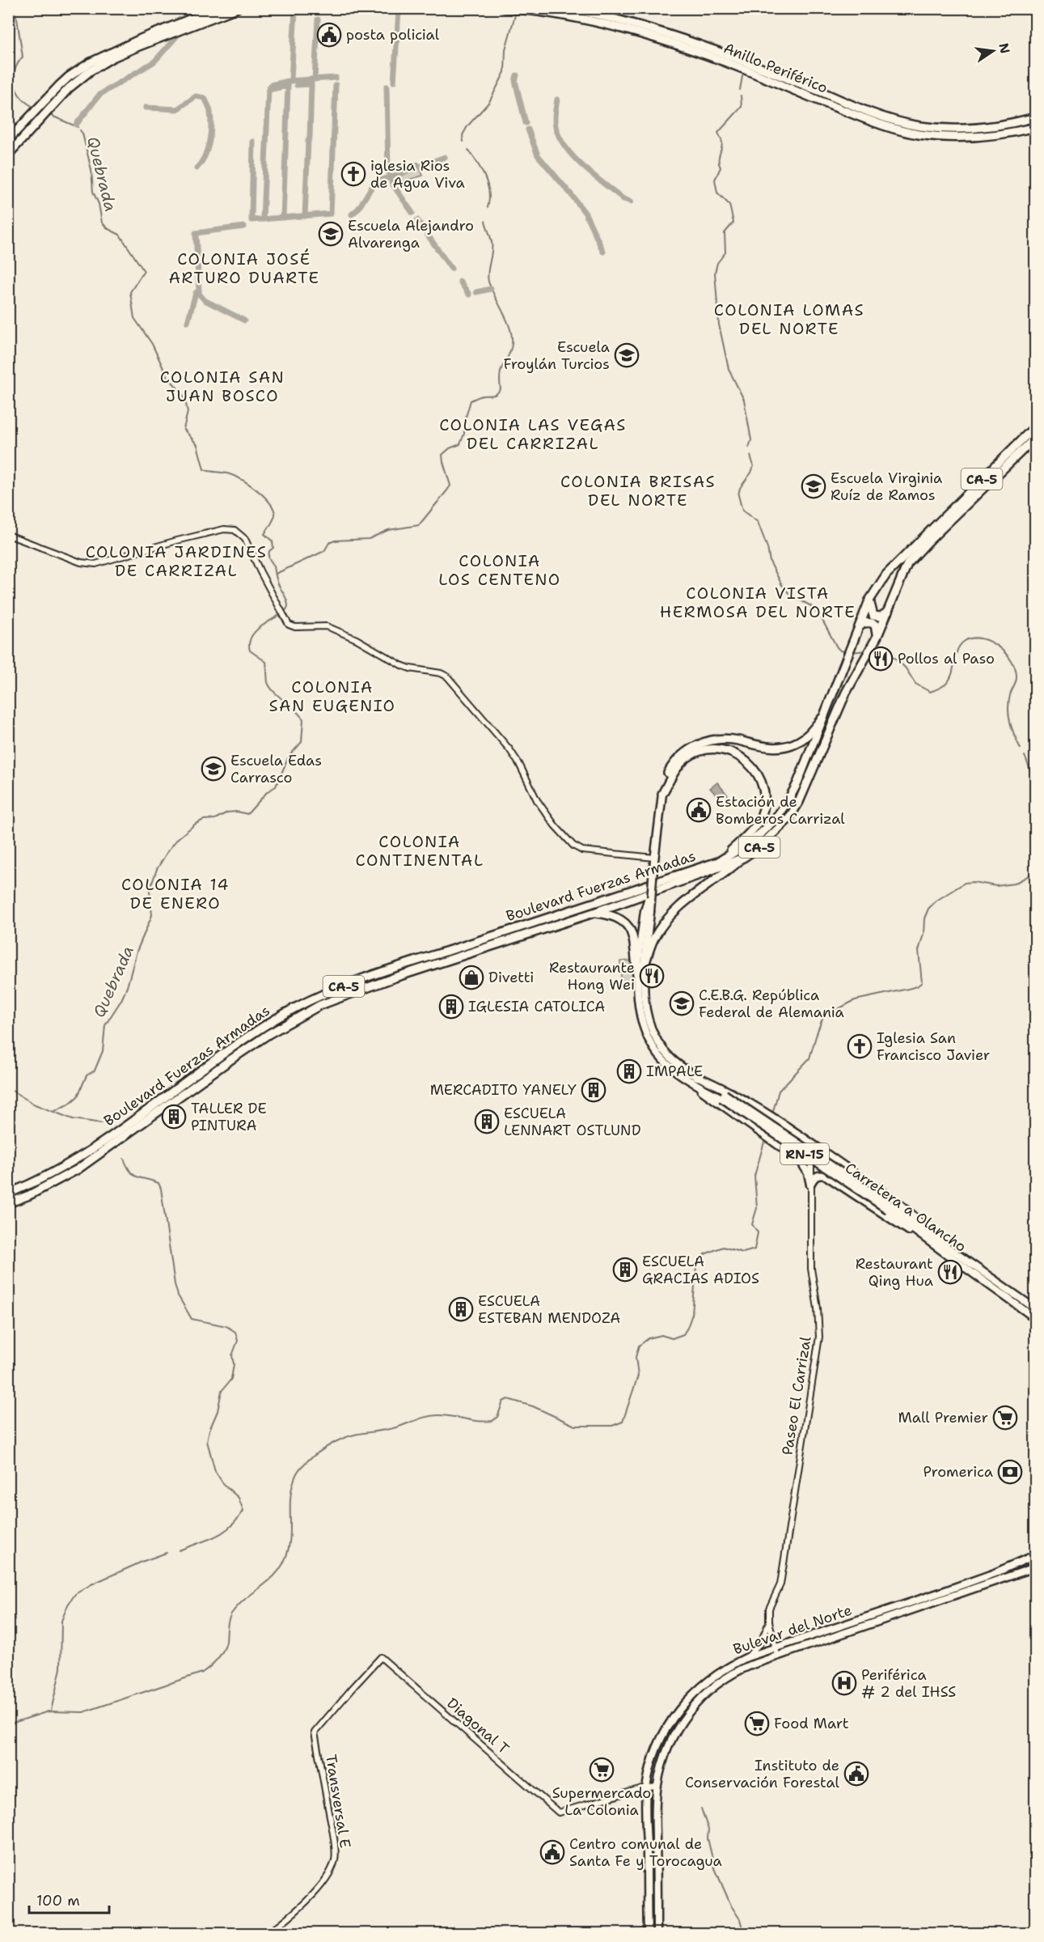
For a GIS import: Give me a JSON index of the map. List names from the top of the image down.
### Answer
{
  "streets": {
    "highway": ["Anillo Periférico", "CA-5", "Boulevard Fuerzas Armadas"],
    "main road": ["RN-15", "Carretera a Olancho", "Bulevar del Norte"],
    "street": ["Paseo El Carrizal", "Diagonal T", "Transversal E"]
  },
  "crossings": [
    ["Paseo El Carrizal", "Bulevar del Norte"],
    ["Bulevar del Norte", "Diagonal T"],
    ["Diagonal T", "Transversal E"]
  ],
  "districts": [
    "COLONIA JOSÉ ARTURO DUARTE",
    "COLONIA LOMAS DEL NORTE",
    "COLONIA SAN JUAN BOSCO",
    "COLONIA LAS VEGAS DEL CARRIZAL",
    "COLONIA BRISAS DEL NORTE",
    "COLONIA JARDINES DE CARRIZAL",
    "COLONIA LOS CENTENO",
    "COLONIA VISTA HERMOSA DEL NORTE",
    "COLONIA SAN EUGENIO",
    "COLONIA CONTINENTAL",
    "COLONIA 14 DE ENERO"
  ],
  "water": ["Quebrada"],
  "places": {
    "public building": [
      "posta policial",
      "Estación de Bomberos Carrizal",
      "Instituto de Conservación Forestal",
      "Centro comunal de Santa Fe y Torocagua"
    ],
    "church": ["iglesia Rios de Agua Viva", "Iglesia San Francisco Javier"],
    "school or university": [
      "Escuela Alejandro Alvarenga",
      "Escuela Froylán Turcios",
      "Escuela Virginia Ruíz de Ramos",
      "Escuela Edas Carrasco",
      "C.E.B.G. República Federal de Alemania"
    ],
    "restaurant": ["Pollos al Paso", "Restaurante Hong Wei", "Restaurant Qing Hua"],
    "shop": ["Divetti"],
    "building": [
      "IGLESIA CATOLICA",
      "IMPALE",
      "MERCADITO YANELY",
      "TALLER DE PINTURA",
      "ESCUELA LENNART OSTLUND",
      "ESCUELA GRACIAS ADIOS",
      "ESCUELA ESTEBAN MENDOZA"
    ],
    "supermarket": ["Mall Premier", "Food Mart", "Supermercado La Colonia"],
    "bank": ["Promerica"],
    "hospital": ["Periférica # 2 del IHSS"]
  },
  "scale_bar": "100 m",
  "north": "right"
}
